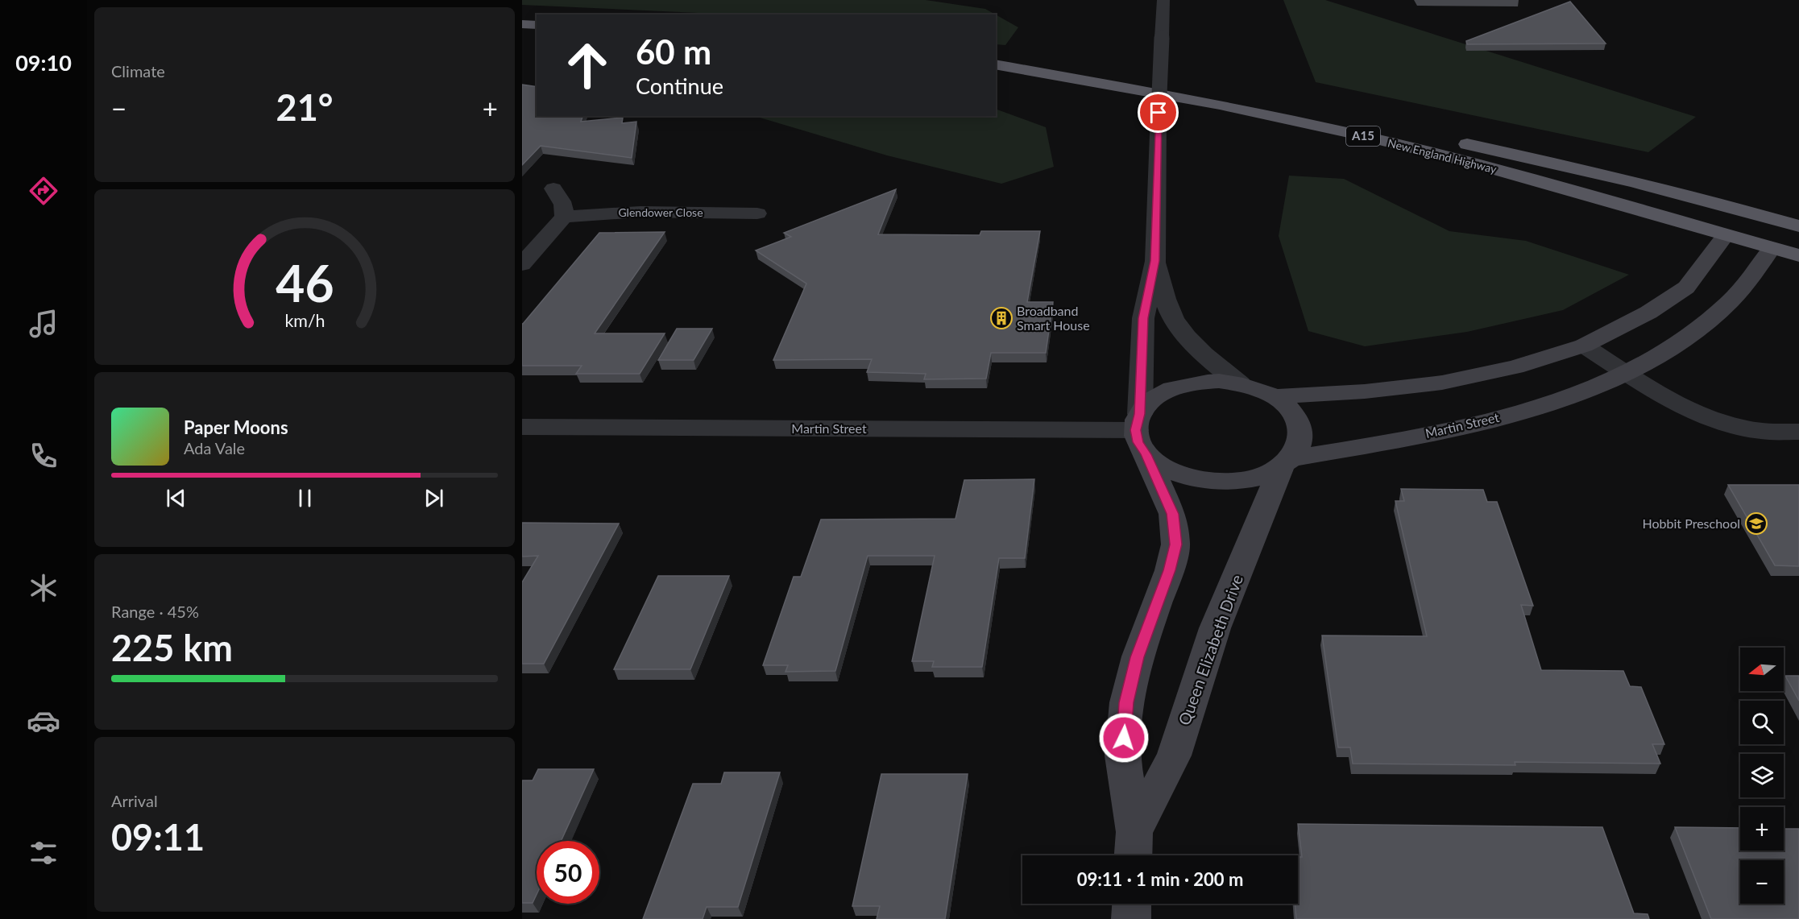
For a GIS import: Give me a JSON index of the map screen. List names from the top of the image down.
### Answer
{
  "streets": {
    "highway": ["A15", "New England Highway"],
    "main road": ["Martin Street", "Queen Elizabeth Drive"],
    "street": ["Glendower Close"]
  },
  "crossings": [
    ["New England Highway", "Martin Street"],
    ["Martin Street", "Queen Elizabeth Drive"]
  ],
  "places": {
    "building": ["Broadband Smart House"],
    "school or university": ["Hobbit Preschool"]
  },
  "north": "left",
  "page": {
    "tabs": "09:10",
    "tile": [
      "Climate",
      ["Range · 45%", "225 km"],
      ["Arrival", "09:11"]
    ],
    "turn": ["60 m", "Continue"],
    "heat": ["−", "21°", "+"],
    "song": ["Paper Moons", "Ada Vale"],
    "map_buttons": ["+", "−"],
    "limit": "50",
    "trip": "09:11 · 1 min · 200 m",
    "gauge": ["46", "km/h"]
  }
}
